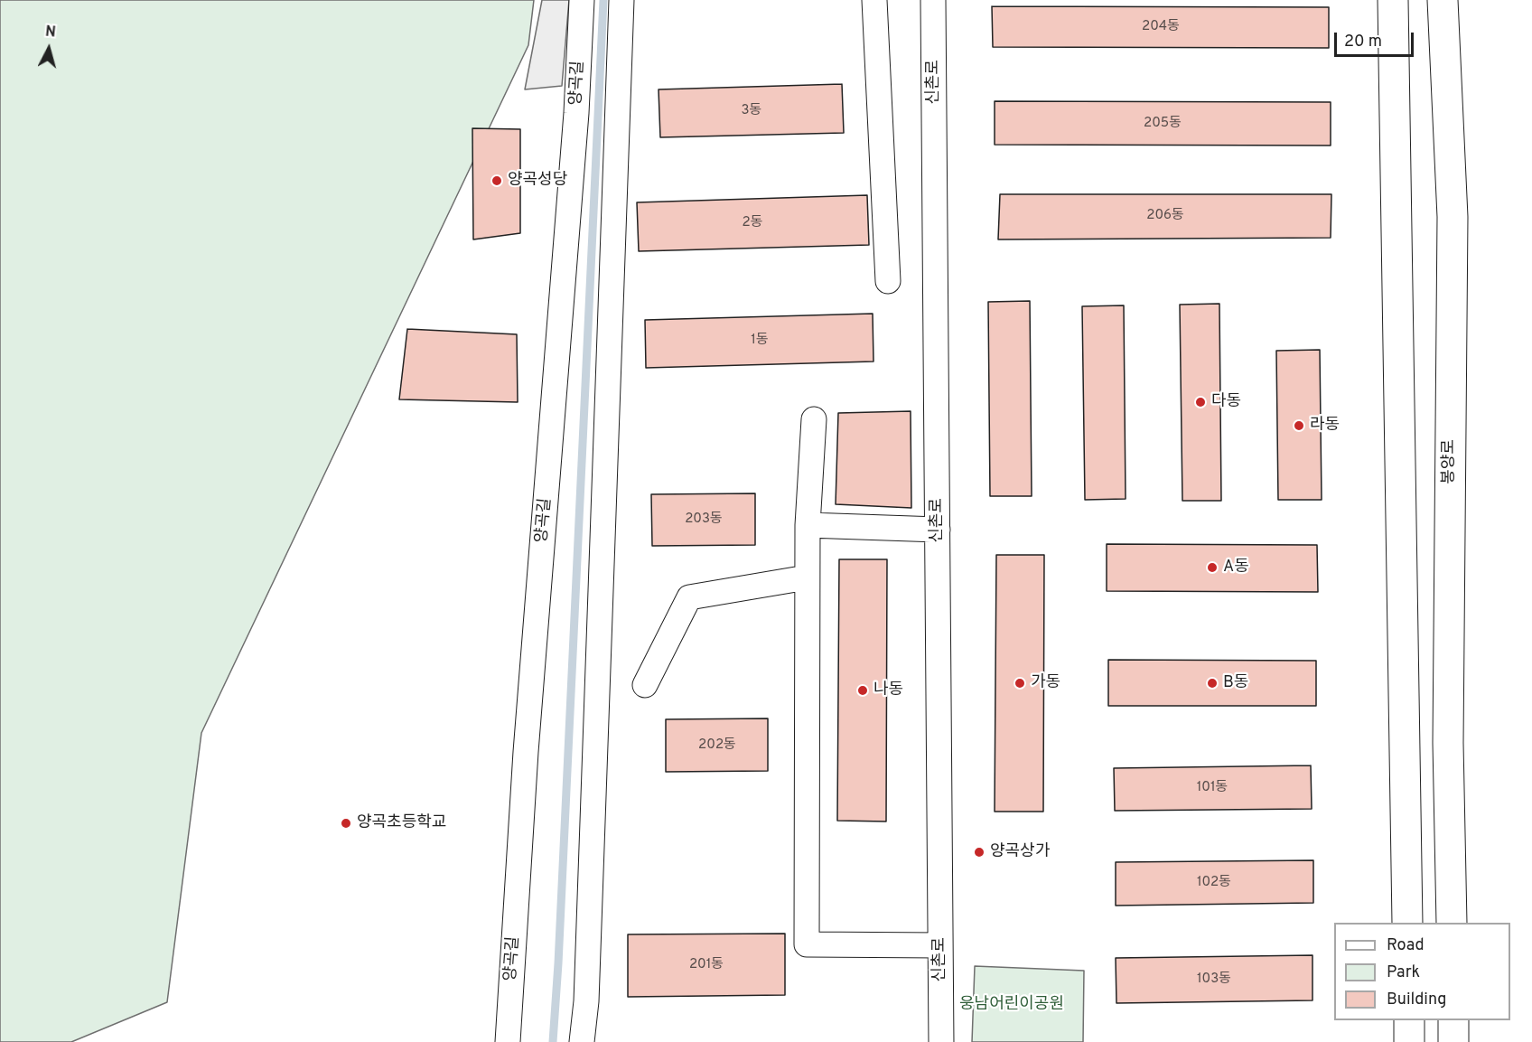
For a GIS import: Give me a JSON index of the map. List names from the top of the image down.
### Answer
{
  "streets": {
    "main road": ["봉양로"],
    "street": ["신촌로", "양곡길"]
  },
  "parks": ["웅남어린이공원"],
  "places": [
    "양곡성당",
    "다동",
    "라동",
    "A동",
    "가동",
    "B동",
    "나동",
    "양곡초등학교",
    "양곡상가"
  ],
  "house_numbers": [
    "204동",
    "3동",
    "205동",
    "206동",
    "2동",
    "1동",
    "203동",
    "202동",
    "101동",
    "102동",
    "201동",
    "103동"
  ],
  "legend": ["Road", "Park", "Building"],
  "scale_bar": "20 m",
  "north": "top"
}
